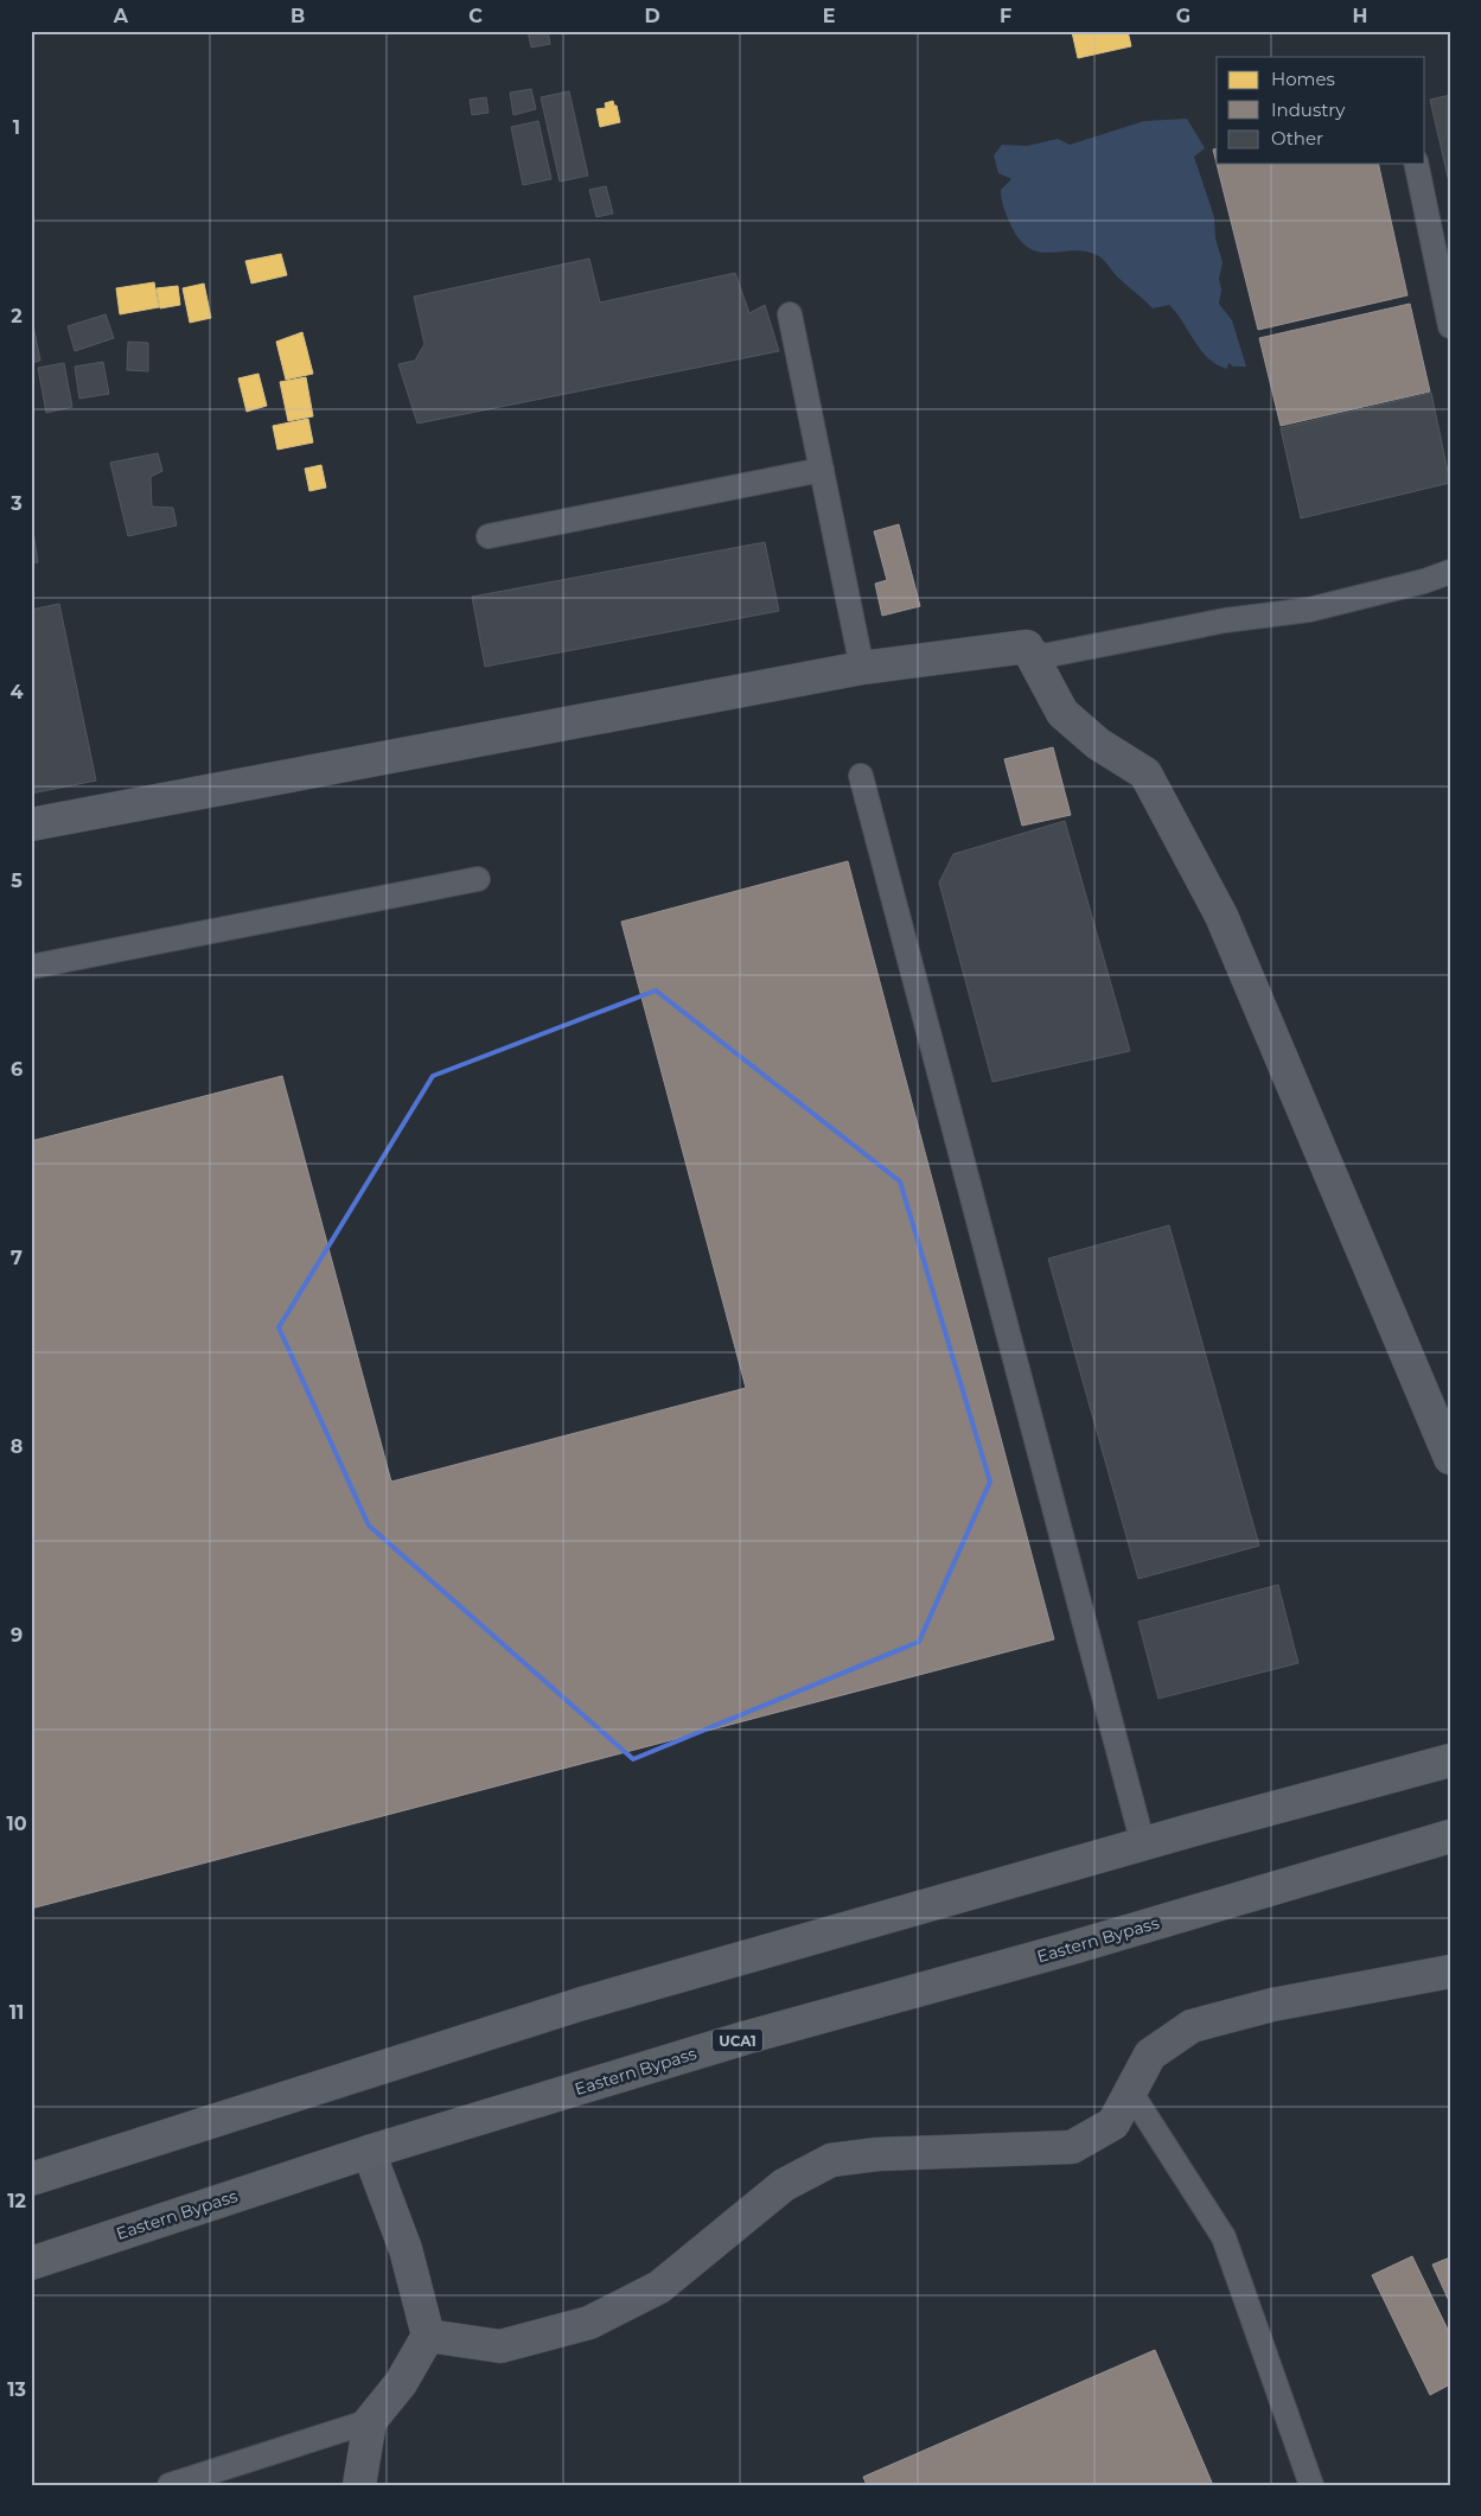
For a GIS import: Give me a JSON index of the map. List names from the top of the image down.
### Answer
{
  "streets": {
    "main road": ["Eastern Bypass", "UCA1"]
  },
  "legend": ["Homes", "Industry", "Other"],
  "grid": {
    "columns": [
      "A",
      "B",
      "C",
      "D",
      "E",
      "F",
      "G",
      "H"
    ],
    "rows": [
      "1",
      "2",
      "3",
      "4",
      "5",
      "6",
      "7",
      "8",
      "9",
      "10",
      "11",
      "12",
      "13"
    ]
  }
}
